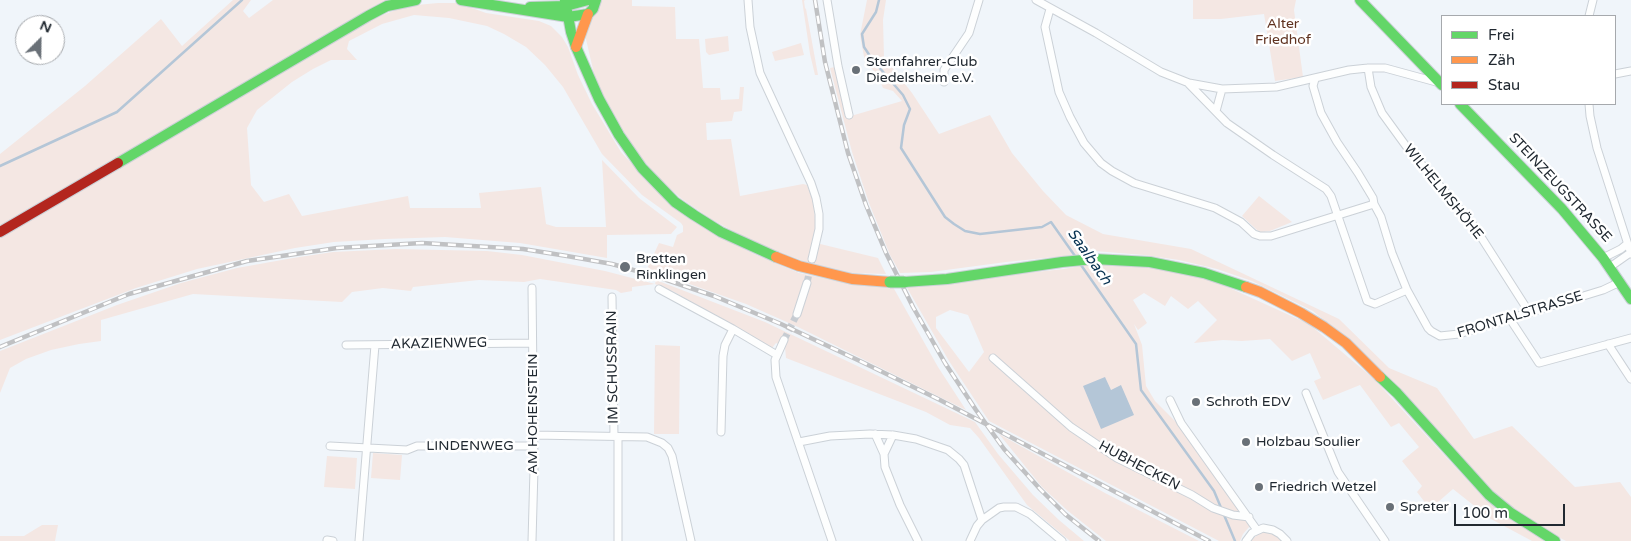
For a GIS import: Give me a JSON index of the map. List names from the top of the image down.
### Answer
{
  "streets": {
    "main road": ["STEINZEUGSTRASSE"],
    "street": [
      "WILHELMSHÖHE",
      "FRONTALSTRASSE",
      "AKAZIENWEG",
      "IM SCHUSSRAIN",
      "AM HOHENSTEIN",
      "LINDENWEG",
      "HUBHECKEN"
    ]
  },
  "crossings": [
    ["STEINZEUGSTRASSE", "FRONTALSTRASSE"],
    ["WILHELMSHÖHE", "FRONTALSTRASSE"],
    ["AKAZIENWEG", "AM HOHENSTEIN"],
    ["AM HOHENSTEIN", "LINDENWEG"]
  ],
  "water": ["Saalbach"],
  "parks": ["Alter Friedhof"],
  "places": [
    "Sternfahrer-Club Diedelsheim e.V.",
    "Bretten Rinklingen",
    "Schroth EDV",
    "Holzbau Soulier",
    "Friedrich Wetzel",
    "Spreter"
  ],
  "legend": ["Frei", "Zäh", "Stau"],
  "scale_bar": "100 m",
  "north": "top right"
}
